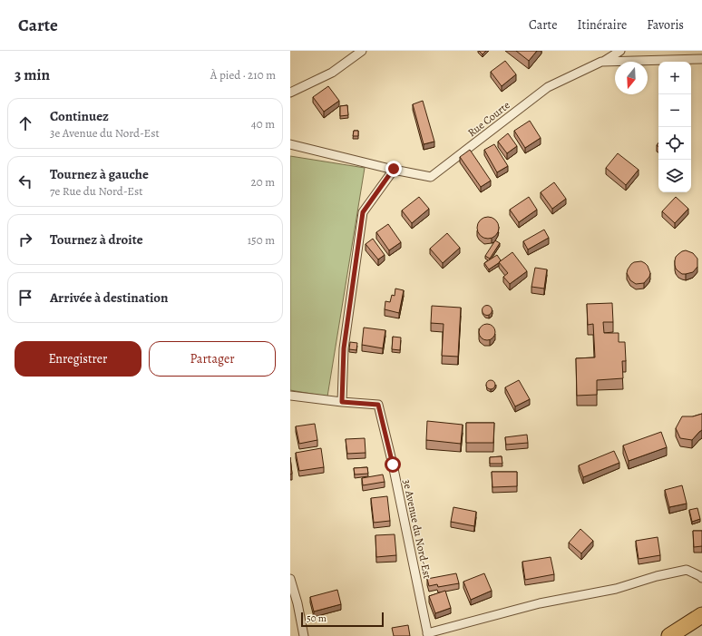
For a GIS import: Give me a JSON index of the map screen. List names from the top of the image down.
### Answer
{
  "streets": {
    "street": ["Rue Courte", "3e Avenue du Nord-Est"]
  },
  "scale_bar": "50 m",
  "north": "bottom",
  "page": {
    "header": "Carte",
    "nav": ["Carte", "Itinéraire", "Favoris"],
    "heading": ["3 min", "À pied · 210 m"],
    "map_buttons": ["+", "−"],
    "list": [
      ["Continuez", "3e Avenue du Nord-Est", "40 m"],
      ["Tournez à gauche", "7e Rue du Nord-Est", "20 m"],
      ["Tournez à droite", "150 m"],
      "Arrivée à destination"
    ],
    "buttons": ["Enregistrer", "Partager"],
    "scale": "50 m"
  }
}
